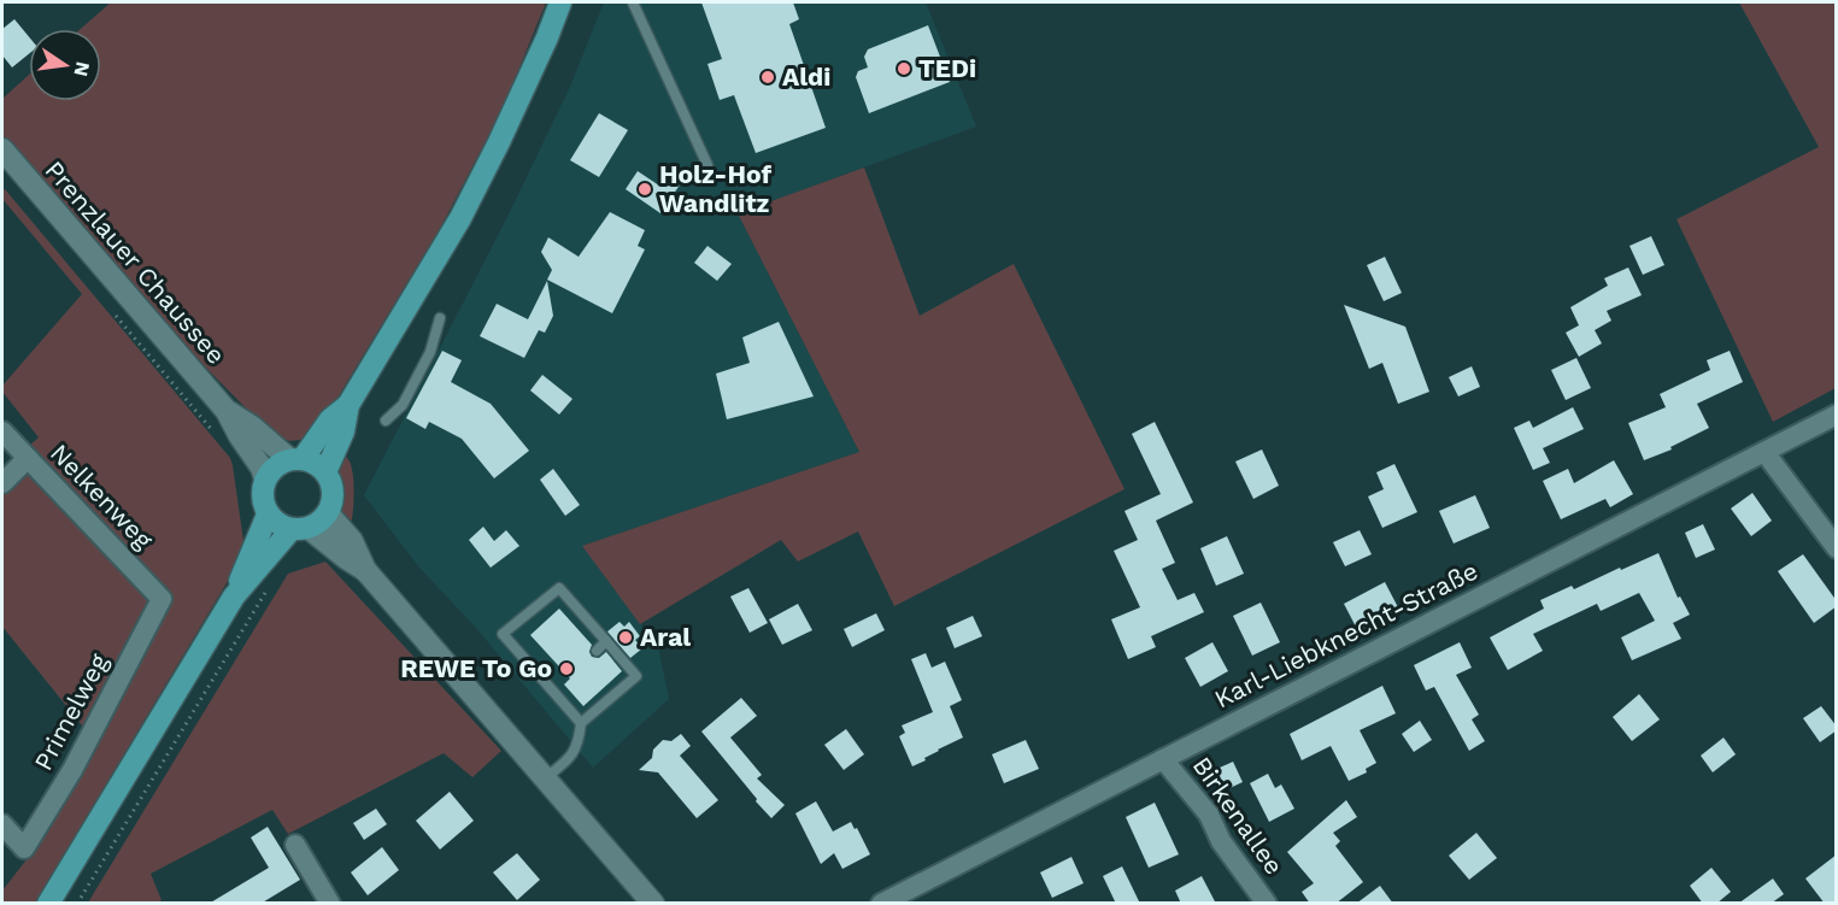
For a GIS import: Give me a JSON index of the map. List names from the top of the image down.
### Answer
{
  "streets": {
    "main road": ["Prenzlauer Chaussee"],
    "street": [
      "Nelkenweg",
      "Karl-Liebknecht-Straße",
      "Primelweg",
      "Birkenallee"
    ]
  },
  "crossings": [
    ["Nelkenweg", "Primelweg"],
    ["Karl-Liebknecht-Straße", "Birkenallee"]
  ],
  "places": [
    "TEDi",
    "Aldi",
    "Holz-Hof Wandlitz",
    "Aral",
    "REWE To Go"
  ],
  "north": "right"
}
